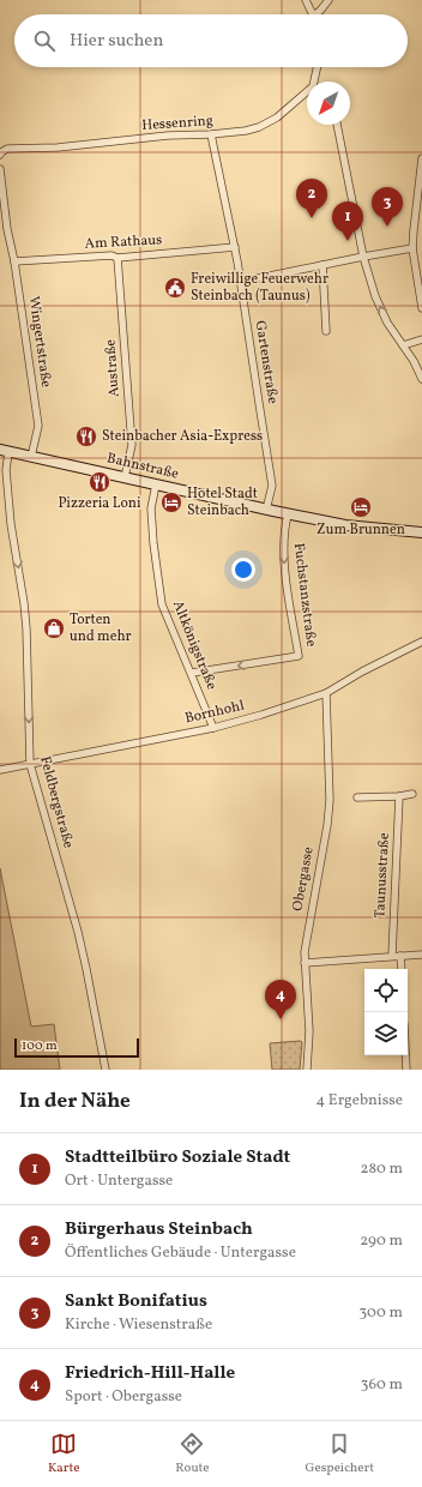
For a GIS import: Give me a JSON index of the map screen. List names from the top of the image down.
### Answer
{
  "streets": {
    "main road": ["Bahnstraße"],
    "street": [
      "Hessenring",
      "Am Rathaus",
      "Wingertstraße",
      "Gartenstraße",
      "Austraße",
      "Fuchstanzstraße",
      "Altkönigstraße",
      "Bornhohl",
      "Feldbergstraße",
      "Taunusstraße",
      "Obergasse"
    ]
  },
  "crossings": [
    ["Hessenring", "Gartenstraße"],
    ["Am Rathaus", "Wingertstraße"],
    ["Am Rathaus", "Gartenstraße"],
    ["Am Rathaus", "Austraße"],
    ["Wingertstraße", "Bahnstraße"],
    ["Gartenstraße", "Bahnstraße"],
    ["Austraße", "Bahnstraße"],
    ["Bahnstraße", "Fuchstanzstraße"],
    ["Bahnstraße", "Altkönigstraße"],
    ["Bahnstraße", "Feldbergstraße"],
    ["Fuchstanzstraße", "Altkönigstraße"],
    ["Altkönigstraße", "Bornhohl"],
    ["Bornhohl", "Feldbergstraße"],
    ["Bornhohl", "Obergasse"]
  ],
  "one_way": ["Feldbergstraße"],
  "places": {
    "public building": ["Freiwillige Feuerwehr Steinbach (Taunus)"],
    "restaurant": ["Steinbacher Asia-Express", "Pizzeria Loni"],
    "hotel": ["Hotel Stadt Steinbach", "Zum Brunnen"],
    "shop": ["Torten und mehr"]
  },
  "scale_bar": "100 m",
  "north": "bottom left",
  "page": {
    "search": "Hier suchen",
    "pins": [
      "2",
      "3",
      "1",
      "4"
    ],
    "scale": "100 m",
    "heading": ["In der Nähe", "4 Ergebnisse"],
    "list": [
      {
        "mark": "1",
        "name": "Stadtteilbüro Soziale Stadt",
        "note": "Ort · Untergasse",
        "value": "280 m"
      },
      {
        "mark": "2",
        "name": "Bürgerhaus Steinbach",
        "note": "Öffentliches Gebäude · Untergasse",
        "value": "290 m"
      },
      {
        "mark": "3",
        "name": "Sankt Bonifatius",
        "note": "Kirche · Wiesenstraße",
        "value": "300 m"
      },
      {
        "mark": "4",
        "name": "Friedrich-Hill-Halle",
        "note": "Sport · Obergasse",
        "value": "360 m"
      }
    ],
    "nav": ["Karte", "Route", "Gespeichert"]
  }
}
